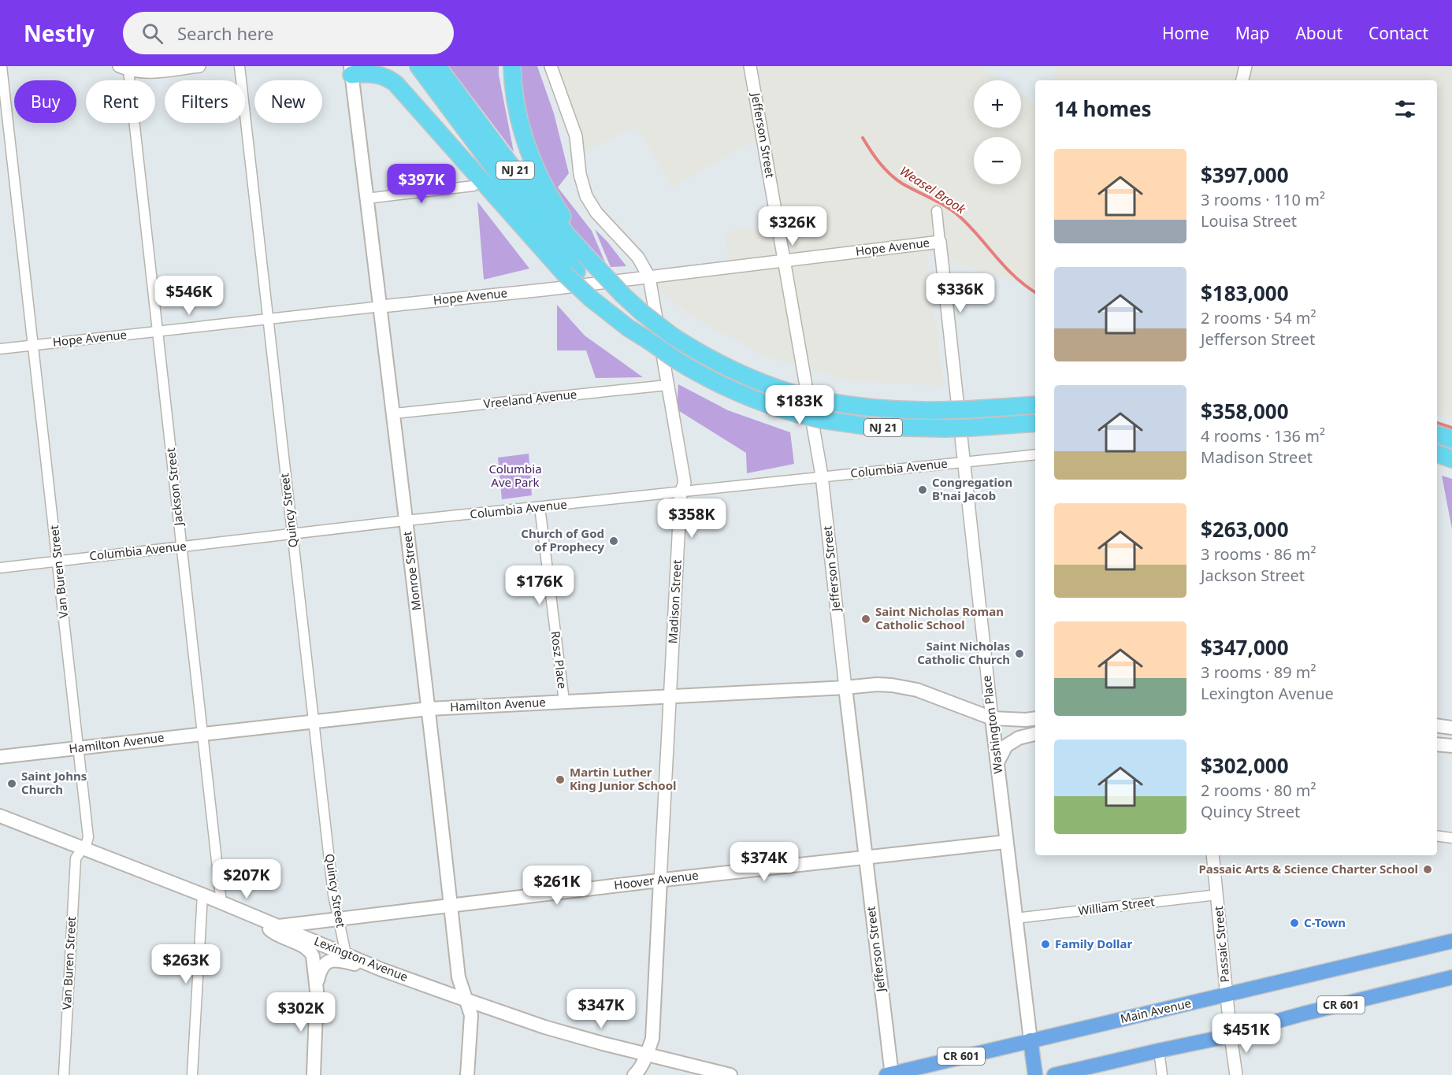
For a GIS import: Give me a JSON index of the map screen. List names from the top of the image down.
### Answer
{
  "streets": {
    "highway": ["NJ 21"],
    "main road": [
      "Jefferson Street",
      "Monroe Street",
      "Madison Street",
      "Hamilton Avenue",
      "Washington Place",
      "Hoover Avenue",
      "Lexington Avenue",
      "CR 601",
      "Main Avenue"
    ],
    "street": [
      "Hope Avenue",
      "Vreeland Avenue",
      "Columbia Avenue",
      "Jackson Street",
      "Quincy Street",
      "Van Buren Street",
      "Rosz Place",
      "William Street",
      "Passaic Street"
    ]
  },
  "crossings": [
    ["Jefferson Street", "Hope Avenue"],
    ["Jefferson Street", "Columbia Avenue"],
    ["Jefferson Street", "Hamilton Avenue"],
    ["Jefferson Street", "Hoover Avenue"],
    ["Jefferson Street", "Main Avenue"],
    ["Hope Avenue", "Jackson Street"],
    ["Hope Avenue", "Quincy Street"],
    ["Hope Avenue", "Monroe Street"],
    ["Hope Avenue", "Van Buren Street"],
    ["Hope Avenue", "Madison Street"],
    ["Hope Avenue", "Washington Place"],
    ["Vreeland Avenue", "Monroe Street"],
    ["Vreeland Avenue", "Madison Street"],
    ["Columbia Avenue", "Jackson Street"],
    ["Columbia Avenue", "Quincy Street"],
    ["Columbia Avenue", "Monroe Street"],
    ["Columbia Avenue", "Van Buren Street"],
    ["Columbia Avenue", "Madison Street"],
    ["Columbia Avenue", "Rosz Place"],
    ["Columbia Avenue", "Washington Place"],
    ["Jackson Street", "Hamilton Avenue"],
    ["Jackson Street", "Lexington Avenue"],
    ["Quincy Street", "Hamilton Avenue"],
    ["Quincy Street", "Hoover Avenue"],
    ["Quincy Street", "Lexington Avenue"],
    ["Monroe Street", "Hamilton Avenue"],
    ["Monroe Street", "Hoover Avenue"],
    ["Monroe Street", "Lexington Avenue"],
    ["Van Buren Street", "Hamilton Avenue"],
    ["Van Buren Street", "Lexington Avenue"],
    ["Madison Street", "Hamilton Avenue"],
    ["Madison Street", "Hoover Avenue"],
    ["Madison Street", "Lexington Avenue"],
    ["Rosz Place", "Hamilton Avenue"],
    ["Hamilton Avenue", "Washington Place"],
    ["Washington Place", "Hoover Avenue"],
    ["Washington Place", "William Street"],
    ["Washington Place", "Main Avenue"],
    ["Hoover Avenue", "Lexington Avenue"],
    ["William Street", "Passaic Street"],
    ["Passaic Street", "CR 601"],
    ["Passaic Street", "Main Avenue"]
  ],
  "water": ["Weasel Brook"],
  "parks": ["Columbia Ave Park"],
  "places": [
    "Congregation B'nai Jacob",
    "Church of God of Prophecy",
    "Saint Nicholas Roman Catholic School",
    "Saint Nicholas Catholic Church",
    "Martin Luther King Junior School",
    "Saint Johns Church",
    "Passaic Arts & Science Charter School",
    "C-Town",
    "Family Dollar"
  ],
  "page": {
    "header": "Nestly",
    "search": "Search here",
    "nav": [
      "Home",
      "Map",
      "About",
      "Contact"
    ],
    "map_buttons": ["+", "−"],
    "chip": [
      "Buy",
      "Rent",
      "Filters",
      "New"
    ],
    "heading": "14 homes",
    "list": [
      {
        "name": "$397,000",
        "note": "3 rooms · 110 m² · Louisa Street"
      },
      {
        "name": "$183,000",
        "note": "2 rooms · 54 m² · Jefferson Street"
      },
      {
        "name": "$358,000",
        "note": "4 rooms · 136 m² · Madison Street"
      },
      {
        "name": "$263,000",
        "note": "3 rooms · 86 m² · Jackson Street"
      },
      {
        "name": "$347,000",
        "note": "3 rooms · 89 m² · Lexington Avenue"
      },
      {
        "name": "$302,000",
        "note": "2 rooms · 80 m² · Quincy Street"
      }
    ],
    "price": [
      "$397K",
      "$326K",
      "$336K",
      "$546K",
      "$183K",
      "$358K",
      "$176K",
      "$374K",
      "$207K",
      "$261K",
      "$263K",
      "$347K",
      "$302K",
      "$451K"
    ]
  }
}
